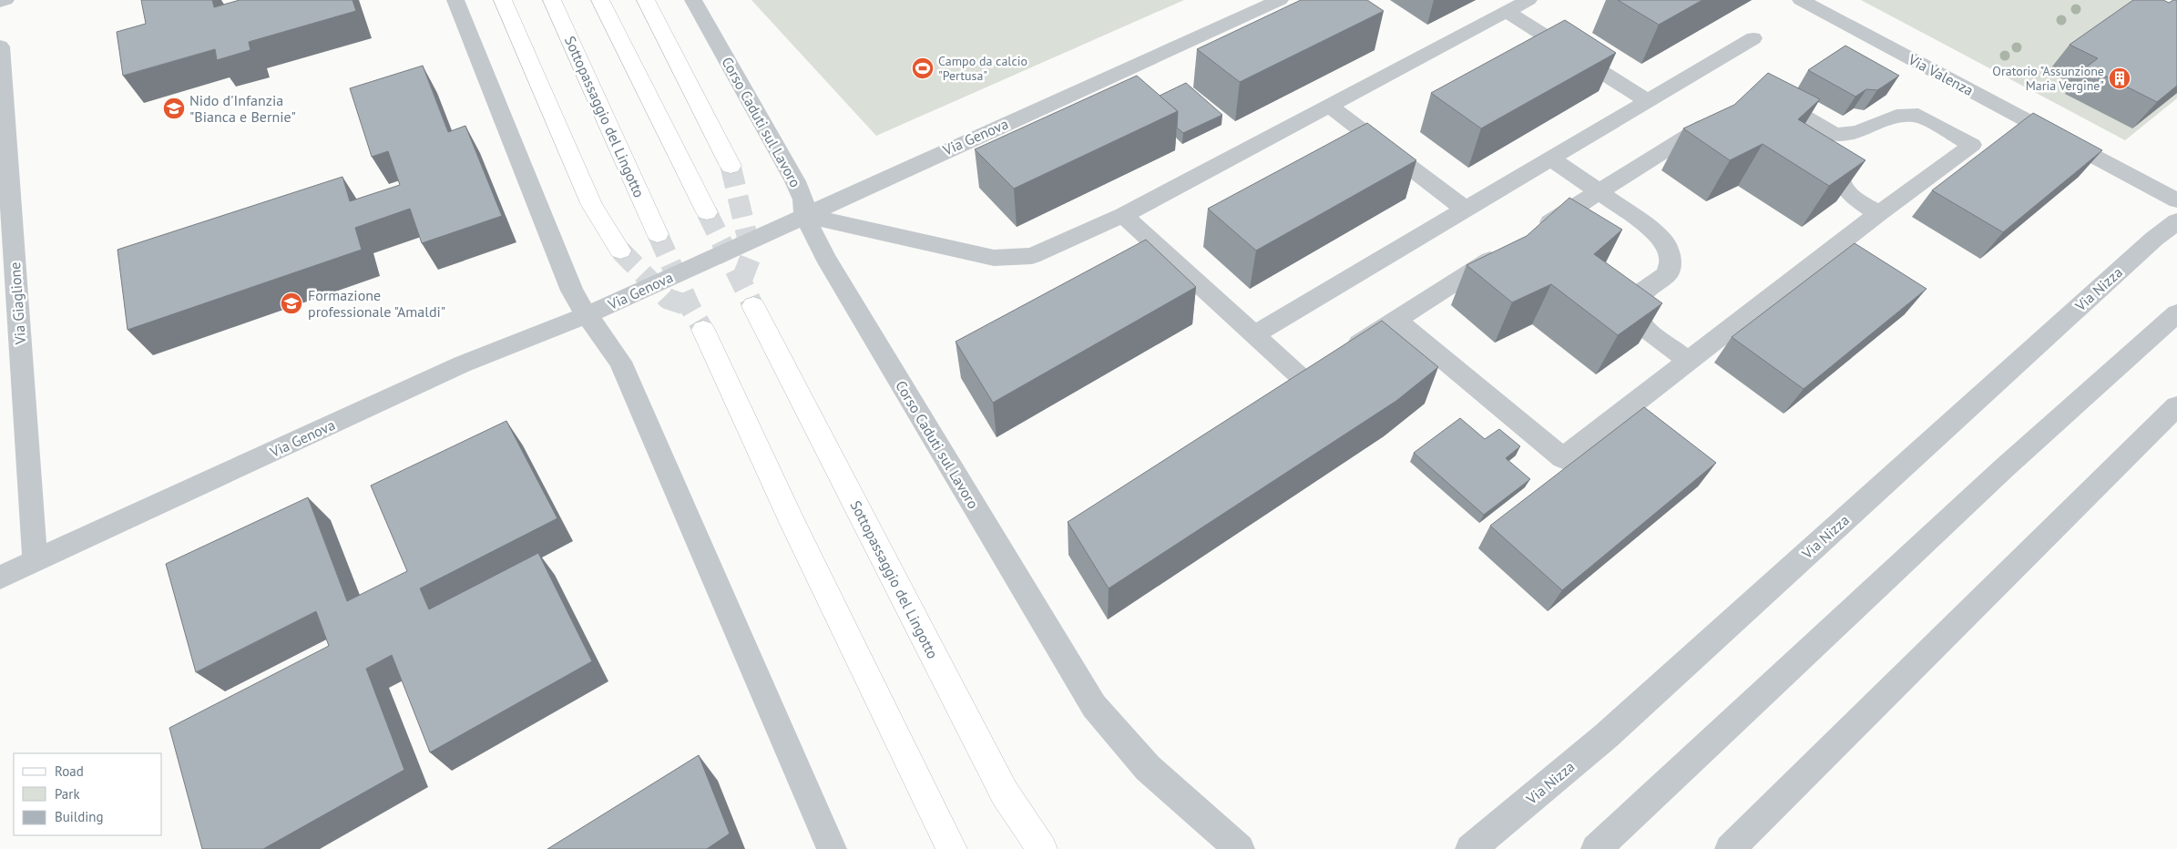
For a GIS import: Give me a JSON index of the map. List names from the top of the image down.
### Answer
{
  "streets": {
    "main road": ["Sottopassaggio del Lingotto"],
    "street": [
      "Via Valenza",
      "Corso Caduti sul Lavoro",
      "Via Genova",
      "Via Nizza",
      "Via Giaglione"
    ]
  },
  "crossings": [
    ["Corso Caduti sul Lavoro", "Via Genova"],
    ["Via Genova", "Via Giaglione"]
  ],
  "places": {
    "sports": ["Campo da calcio \"Pertusa\""],
    "building": ["Oratorio \"Assunzione Maria Vergine\""],
    "school or university": ["Nido d'Infanzia \"Bianca e Bernie\"", "Formazione professionale \"Amaldi\""]
  },
  "legend": ["Road", "Park", "Building"]
}
